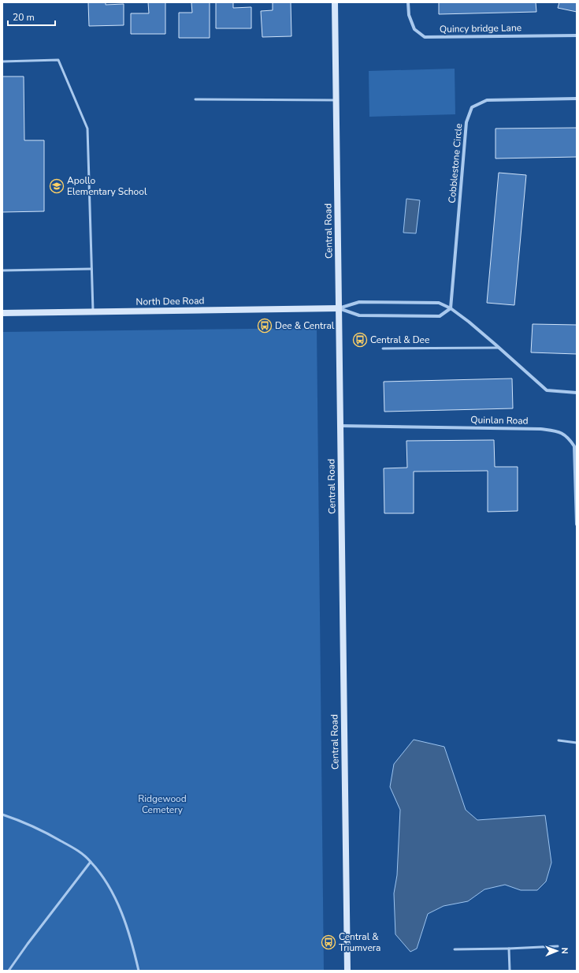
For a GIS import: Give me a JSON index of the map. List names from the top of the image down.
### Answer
{
  "streets": {
    "main road": ["Central Road", "North Dee Road"],
    "street": ["Quincy bridge Lane", "Cobblestone Circle", "Quinlan Road"]
  },
  "crossings": [
    ["Central Road", "North Dee Road"],
    ["Central Road", "Quinlan Road"]
  ],
  "parks": ["Ridgewood Cemetery"],
  "places": {
    "school or university": ["Apollo Elementary School"],
    "bus stop": ["Dee & Central", "Central & Dee", "Central & Triumvera"]
  },
  "scale_bar": "20 m",
  "north": "right"
}
